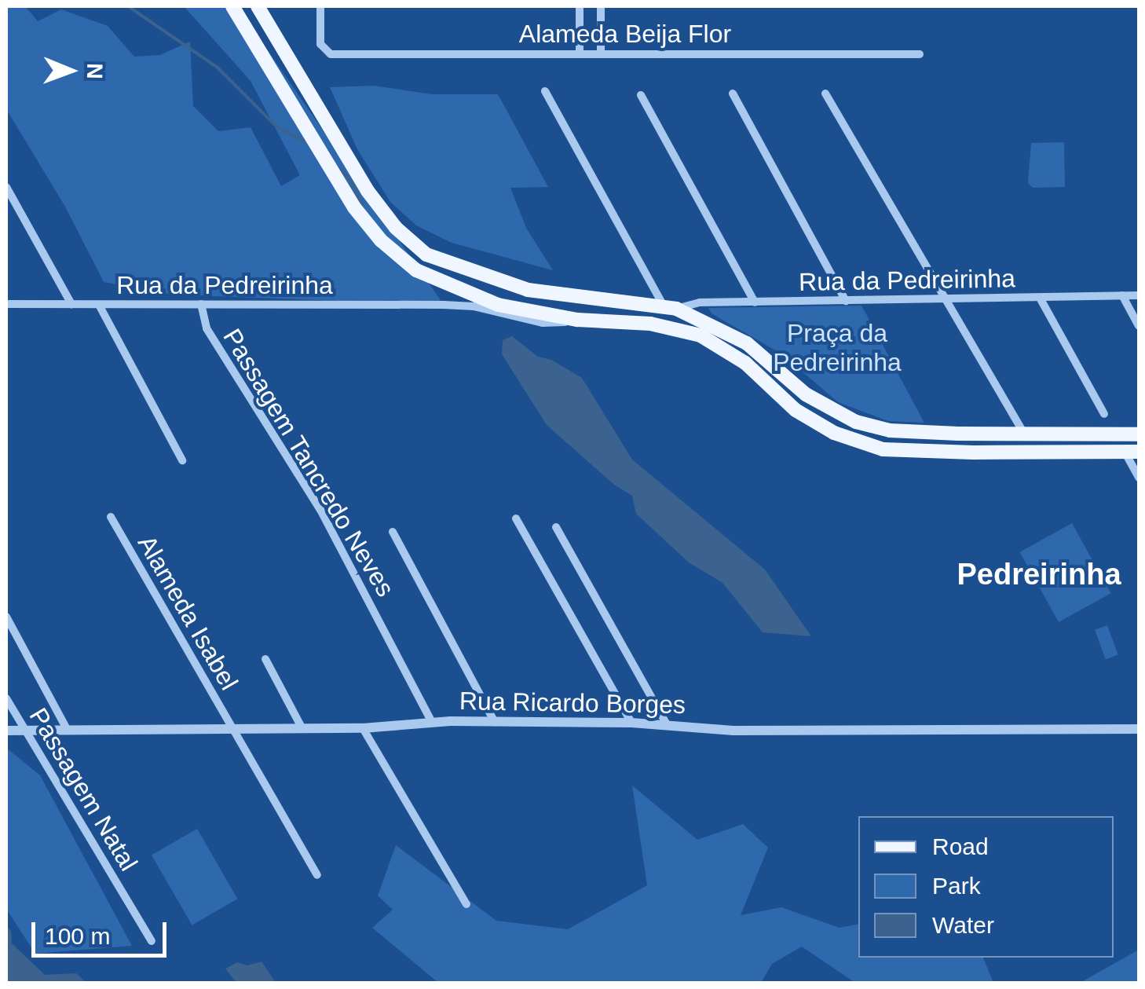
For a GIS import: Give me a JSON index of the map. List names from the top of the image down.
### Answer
{
  "streets": {
    "street": [
      "Alameda Beija Flor",
      "Rua da Pedreirinha",
      "Passagem Tancredo Neves",
      "Alameda Isabel",
      "Rua Ricardo Borges",
      "Passagem Natal"
    ]
  },
  "crossings": [
    ["Rua da Pedreirinha", "Passagem Tancredo Neves"],
    ["Passagem Tancredo Neves", "Rua Ricardo Borges"],
    ["Alameda Isabel", "Rua Ricardo Borges"],
    ["Rua Ricardo Borges", "Passagem Natal"]
  ],
  "districts": ["Pedreirinha"],
  "parks": ["Praça da Pedreirinha"],
  "legend": ["Road", "Park", "Water"],
  "scale_bar": "100 m",
  "north": "right"
}
